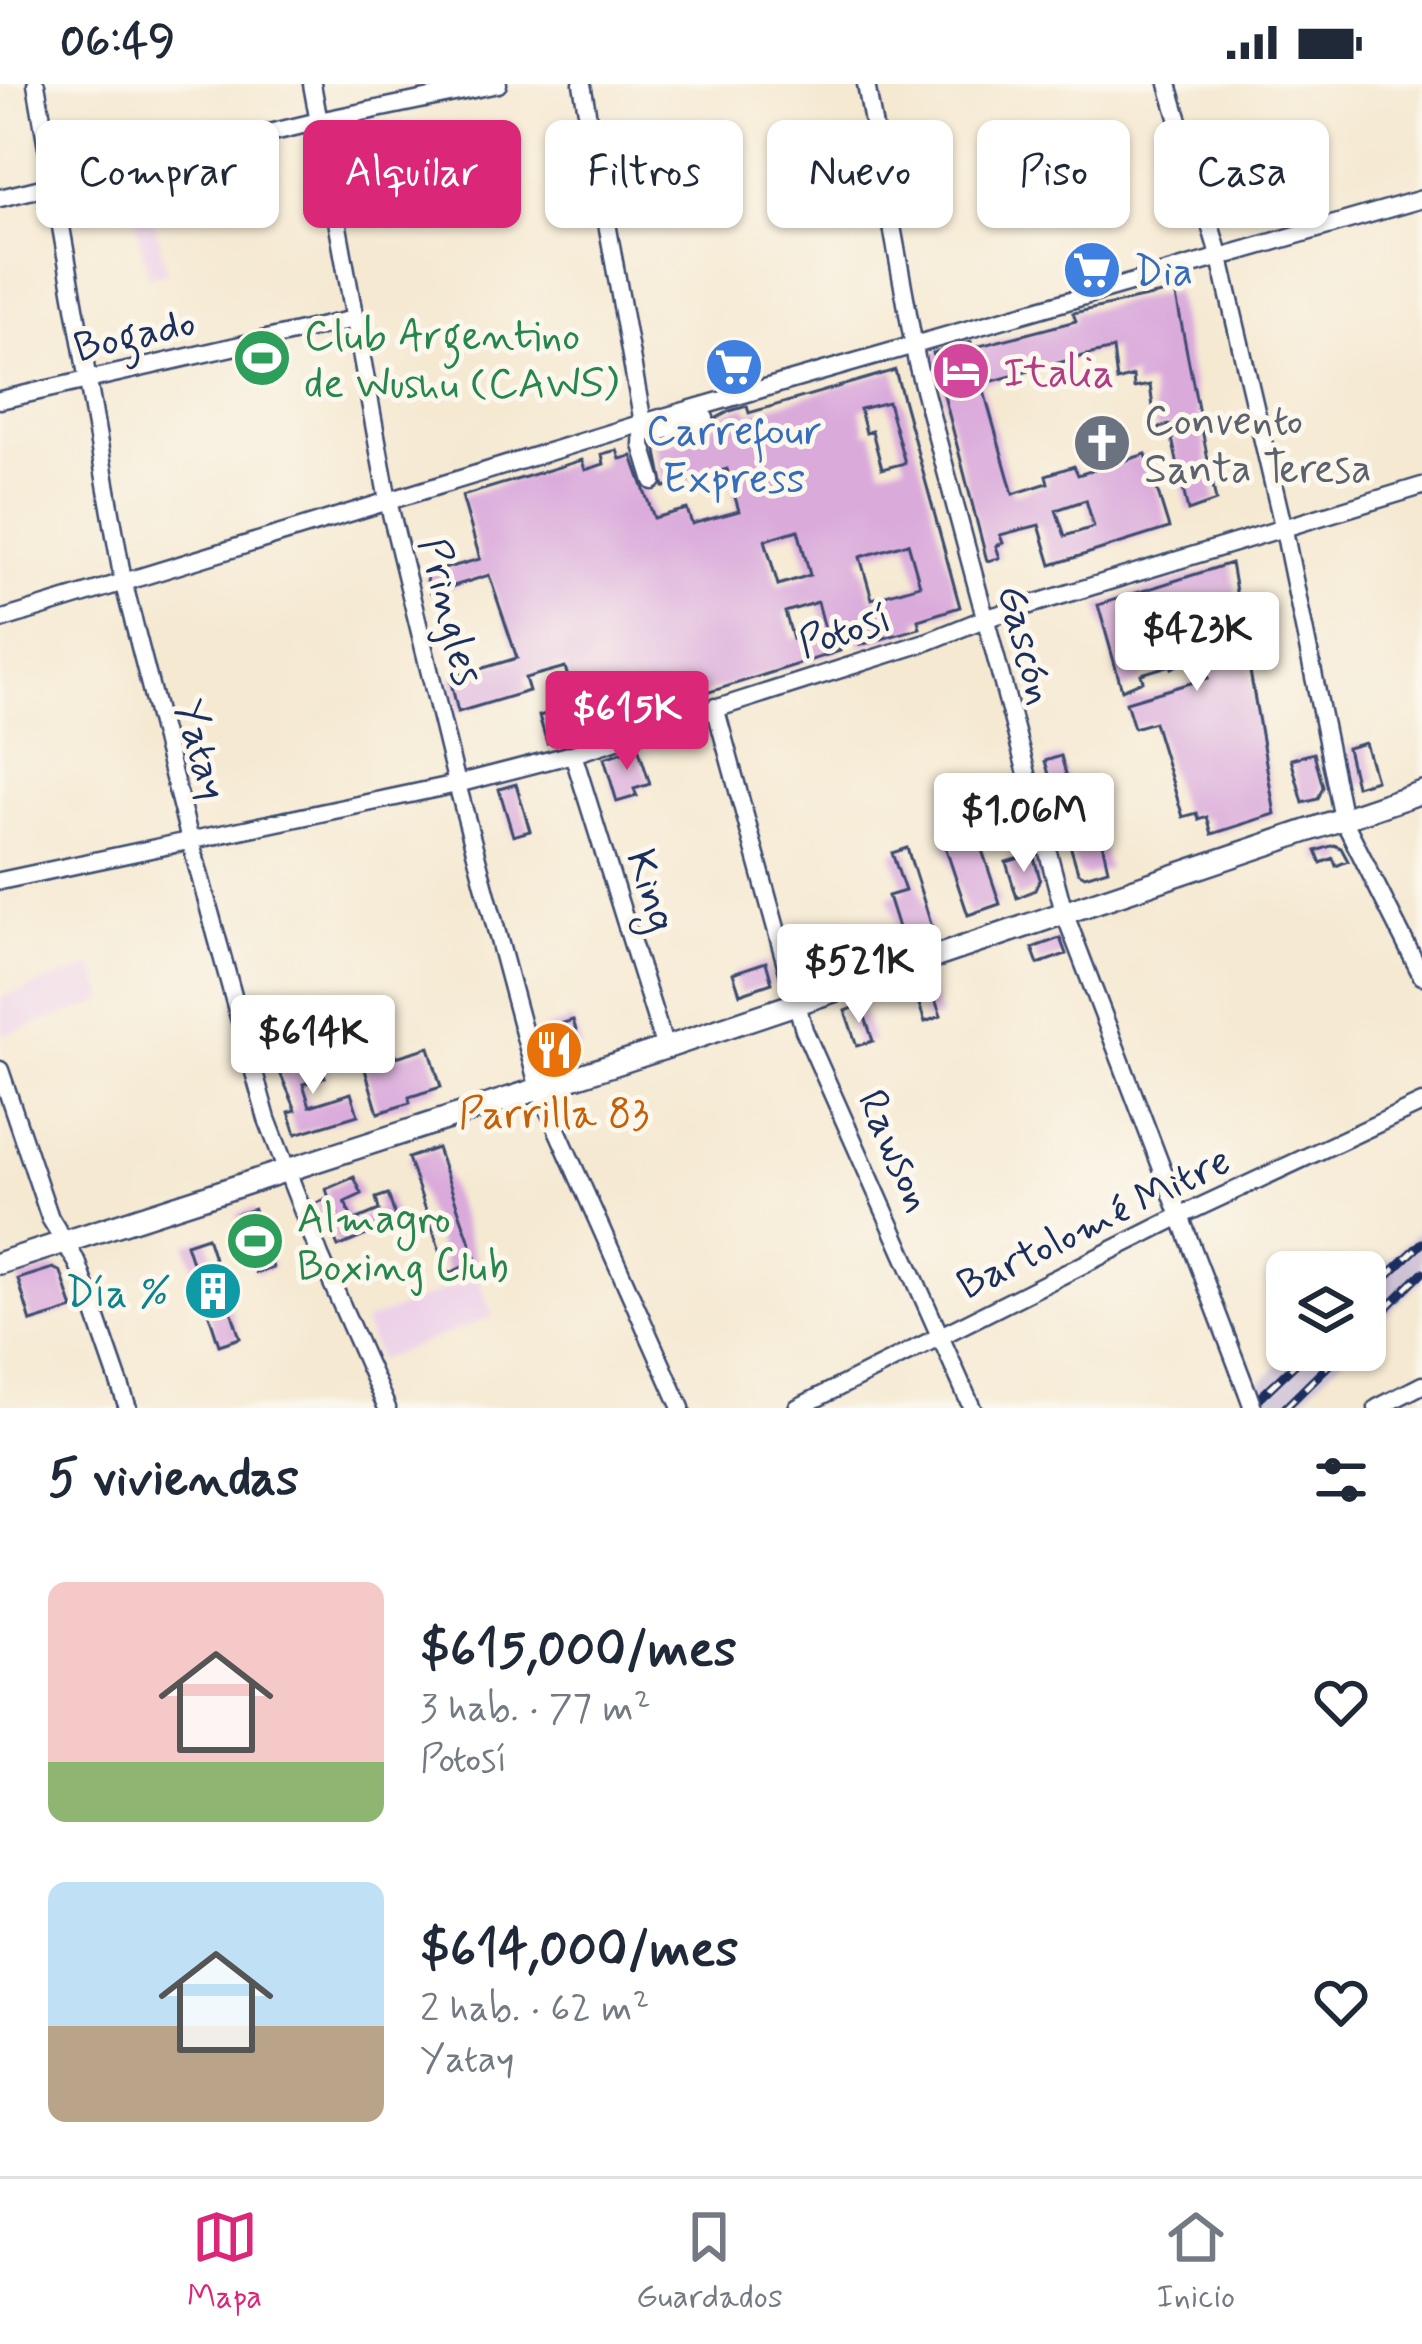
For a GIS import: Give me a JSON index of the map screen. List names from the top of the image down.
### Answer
{
  "streets": {
    "street": [
      "Bogado",
      "Pringles",
      "Potosí",
      "Gascón",
      "Yatay",
      "King",
      "Rawson",
      "Bartolomé Mitre"
    ]
  },
  "crossings": [
    ["Bogado", "Pringles"],
    ["Bogado", "Yatay"],
    ["Pringles", "Potosí"],
    ["Potosí", "Gascón"],
    ["Potosí", "Yatay"],
    ["Potosí", "King"],
    ["Potosí", "Rawson"],
    ["Gascón", "Bartolomé Mitre"],
    ["Rawson", "Bartolomé Mitre"]
  ],
  "places": {
    "supermarket": ["Dia", "Carrefour Express"],
    "sports": ["Club Argentino de Wushu (CAWS)", "Almagro Boxing Club"],
    "hotel": ["Italia"],
    "church": ["Convento Santa Teresa"],
    "restaurant": ["Parrilla 83"],
    "building": ["Día %"]
  },
  "page": {
    "status": "06:49",
    "chip": [
      "Comprar",
      "Alquilar",
      "Filtros",
      "Nuevo",
      "Piso",
      "Casa"
    ],
    "price": [
      "$423K",
      "$615K",
      "$1.06M",
      "$521K",
      "$614K"
    ],
    "heading": "5 viviendas",
    "list": [
      {
        "name": "$615,000/mes",
        "note": "3 hab. · 77 m² · Potosí"
      },
      {
        "name": "$614,000/mes",
        "note": "2 hab. · 62 m² · Yatay"
      }
    ],
    "tabs": ["Mapa", "Guardados", "Inicio"]
  }
}
